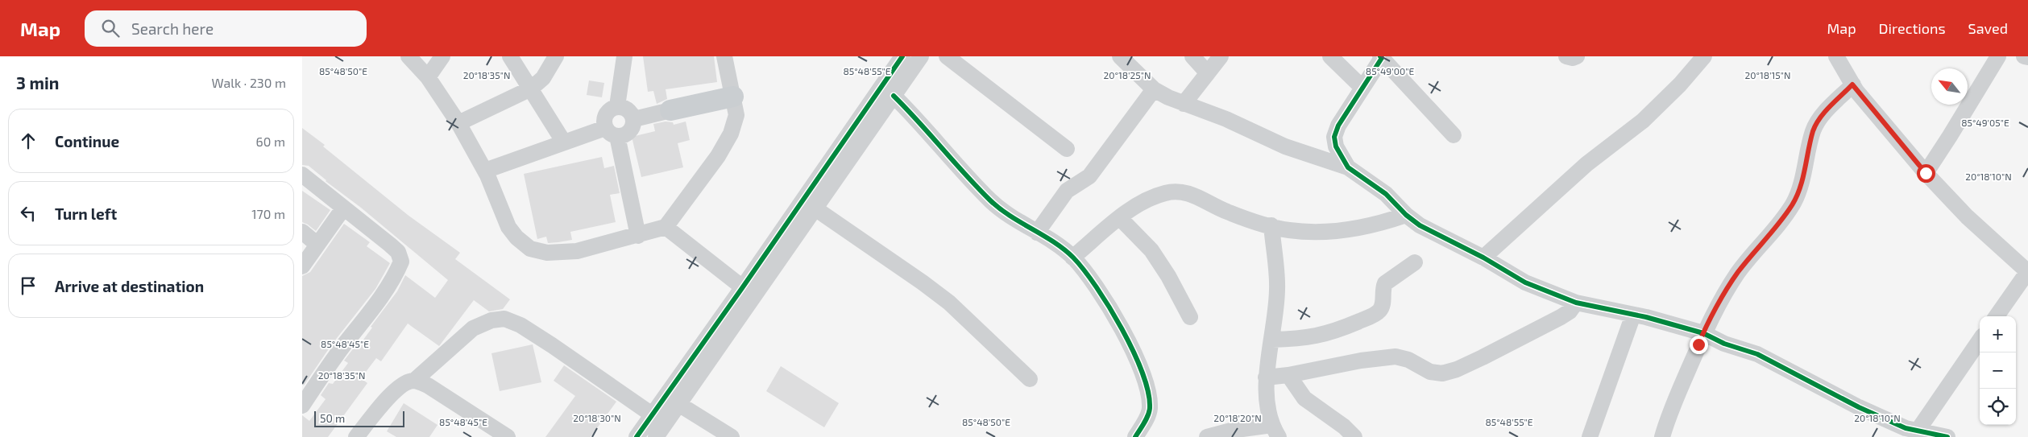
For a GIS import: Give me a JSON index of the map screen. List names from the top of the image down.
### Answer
{
  "scale_bar": "50 m",
  "north": "top left",
  "page": {
    "header": "Map",
    "search": "Search here",
    "nav": ["Map", "Directions", "Saved"],
    "heading": ["3 min", "Walk · 230 m"],
    "list": [
      ["Continue", "60 m"],
      ["Turn left", "170 m"],
      "Arrive at destination"
    ],
    "map_buttons": ["+", "−"],
    "scale": "50 m"
  },
  "coordinates": [
    "85°48'50\"E",
    "85°48'55\"E",
    "85°49'00\"E",
    "20°18'35\"N",
    "20°18'25\"N",
    "20°18'15\"N",
    "85°49'05\"E",
    "20°18'10\"N",
    "85°48'45\"E",
    "20°18'30\"N",
    "20°18'20\"N"
  ]
}
